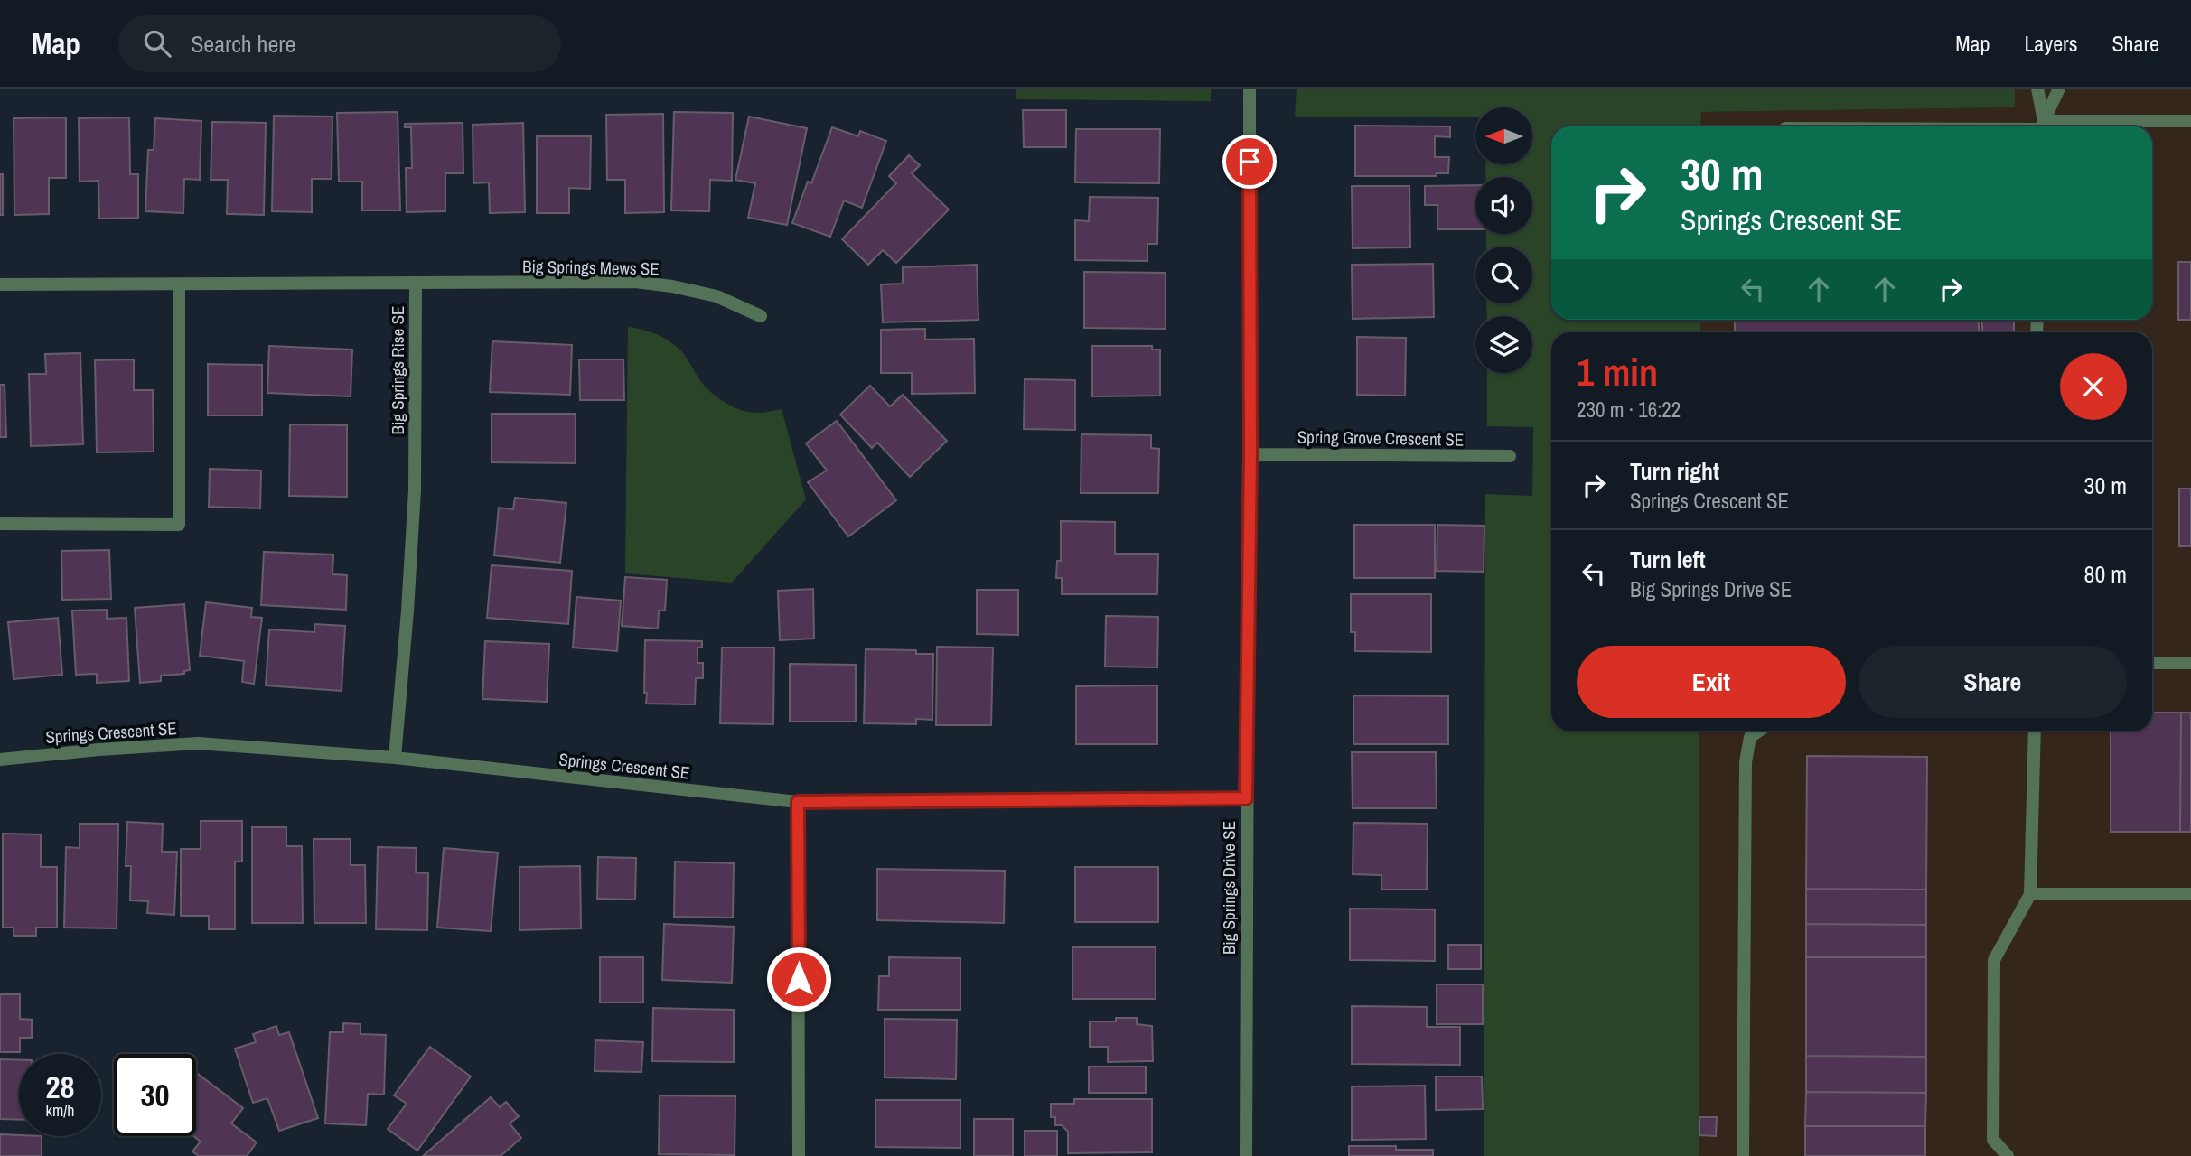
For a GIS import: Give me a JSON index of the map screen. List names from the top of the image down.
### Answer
{
  "streets": {
    "street": [
      "Big Springs Mews SE",
      "Big Springs Rise SE",
      "Spring Grove Crescent SE",
      "Springs Crescent SE",
      "Big Springs Drive SE"
    ]
  },
  "crossings": [
    ["Big Springs Mews SE", "Big Springs Rise SE"],
    ["Big Springs Rise SE", "Springs Crescent SE"],
    ["Spring Grove Crescent SE", "Big Springs Drive SE"],
    ["Springs Crescent SE", "Big Springs Drive SE"]
  ],
  "north": "left",
  "page": {
    "header": "Map",
    "search": "Search here",
    "nav": ["Map", "Layers", "Share"],
    "turn": ["30 m", "Springs Crescent SE"],
    "heading": ["1 min", "230 m · 16:22"],
    "list": [
      {
        "name": "Turn right",
        "note": "Springs Crescent SE",
        "value": "30 m"
      },
      {
        "name": "Turn left",
        "note": "Big Springs Drive SE",
        "value": "80 m"
      }
    ],
    "buttons": ["Exit", "Share"],
    "speed": "28 km/h",
    "limit": "30"
  }
}
